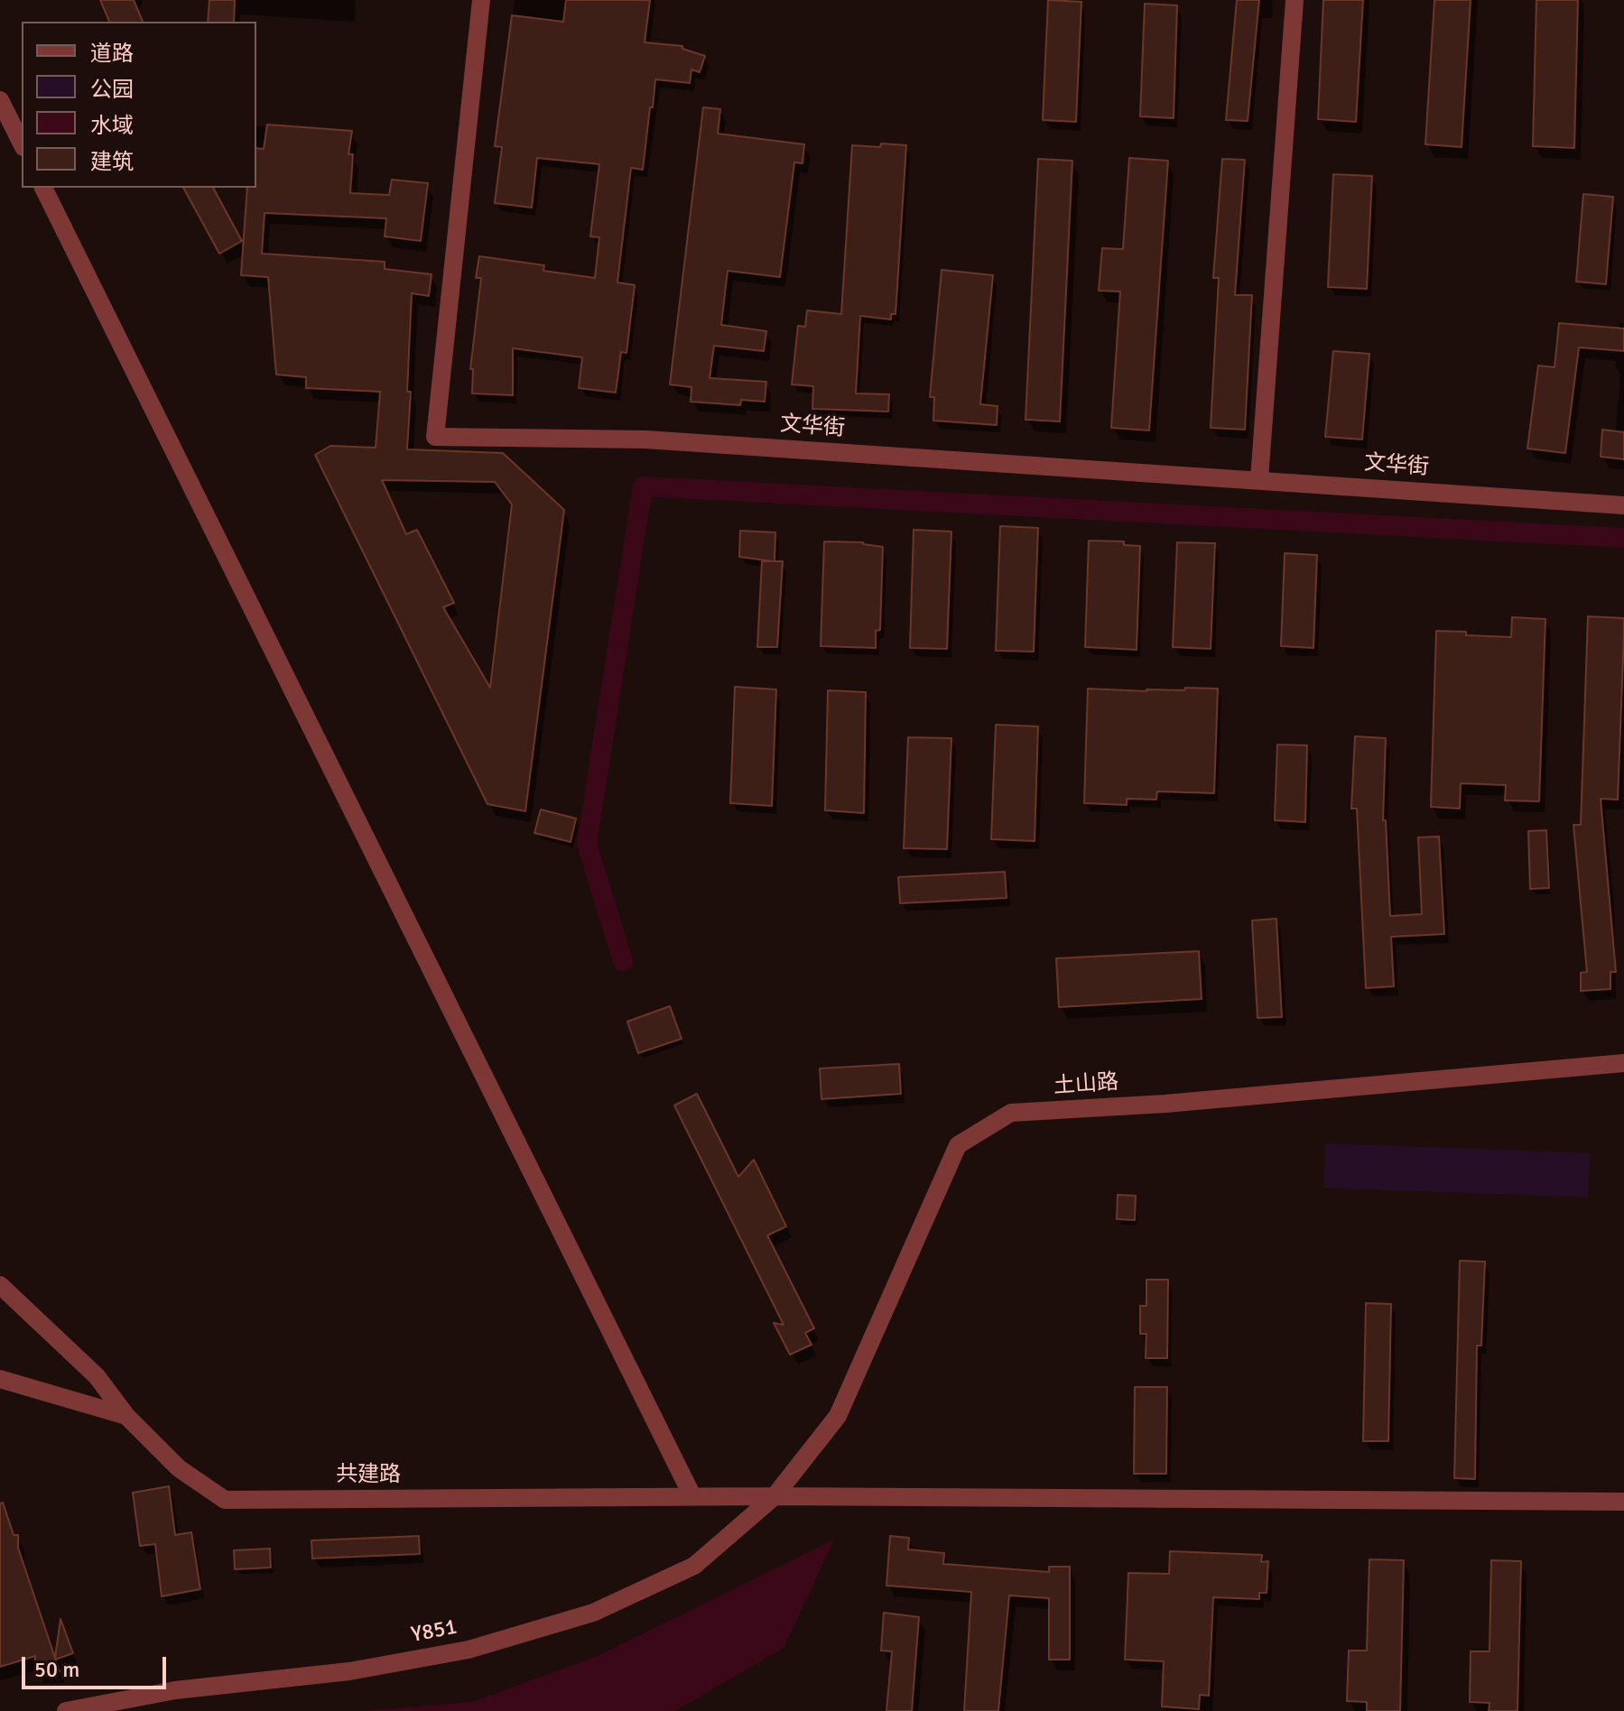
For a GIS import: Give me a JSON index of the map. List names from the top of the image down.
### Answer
{
  "streets": {
    "street": [
      "文华街",
      "土山路",
      "共建路",
      "Y851"
    ]
  },
  "crossings": [
    ["土山路", "共建路"],
    ["土山路", "Y851"],
    ["共建路", "Y851"]
  ],
  "legend": [
    "道路",
    "公园",
    "水域",
    "建筑"
  ],
  "scale_bar": "50 m"
}
